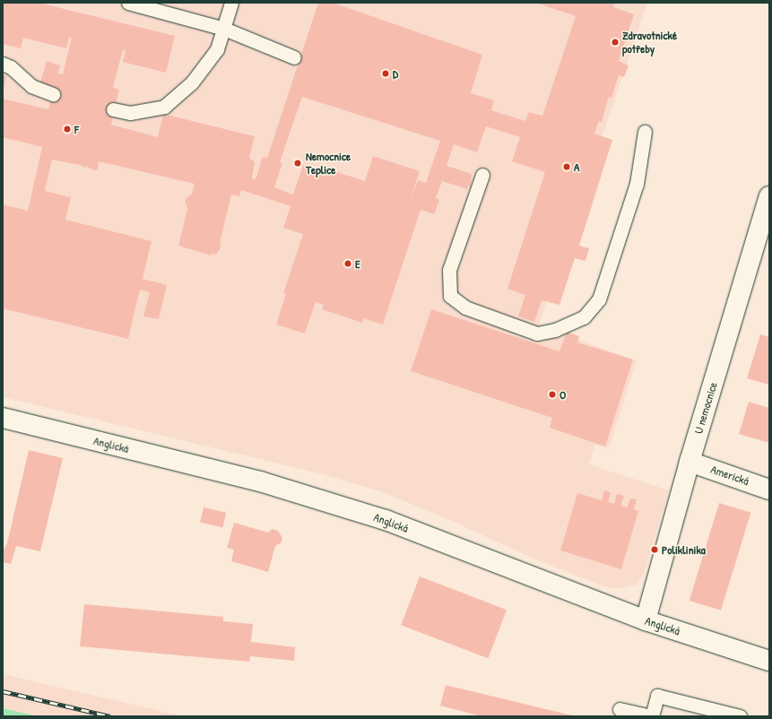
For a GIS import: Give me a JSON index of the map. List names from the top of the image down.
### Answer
{
  "streets": {
    "street": ["U nemocnice", "Anglická", "Americká"]
  },
  "crossings": [
    ["U nemocnice", "Anglická"],
    ["U nemocnice", "Americká"]
  ],
  "places": [
    "Zdravotnické potřeby",
    "D",
    "F",
    "Nemocnice Teplice",
    "A",
    "E",
    "O",
    "Poliklinika"
  ]
}
